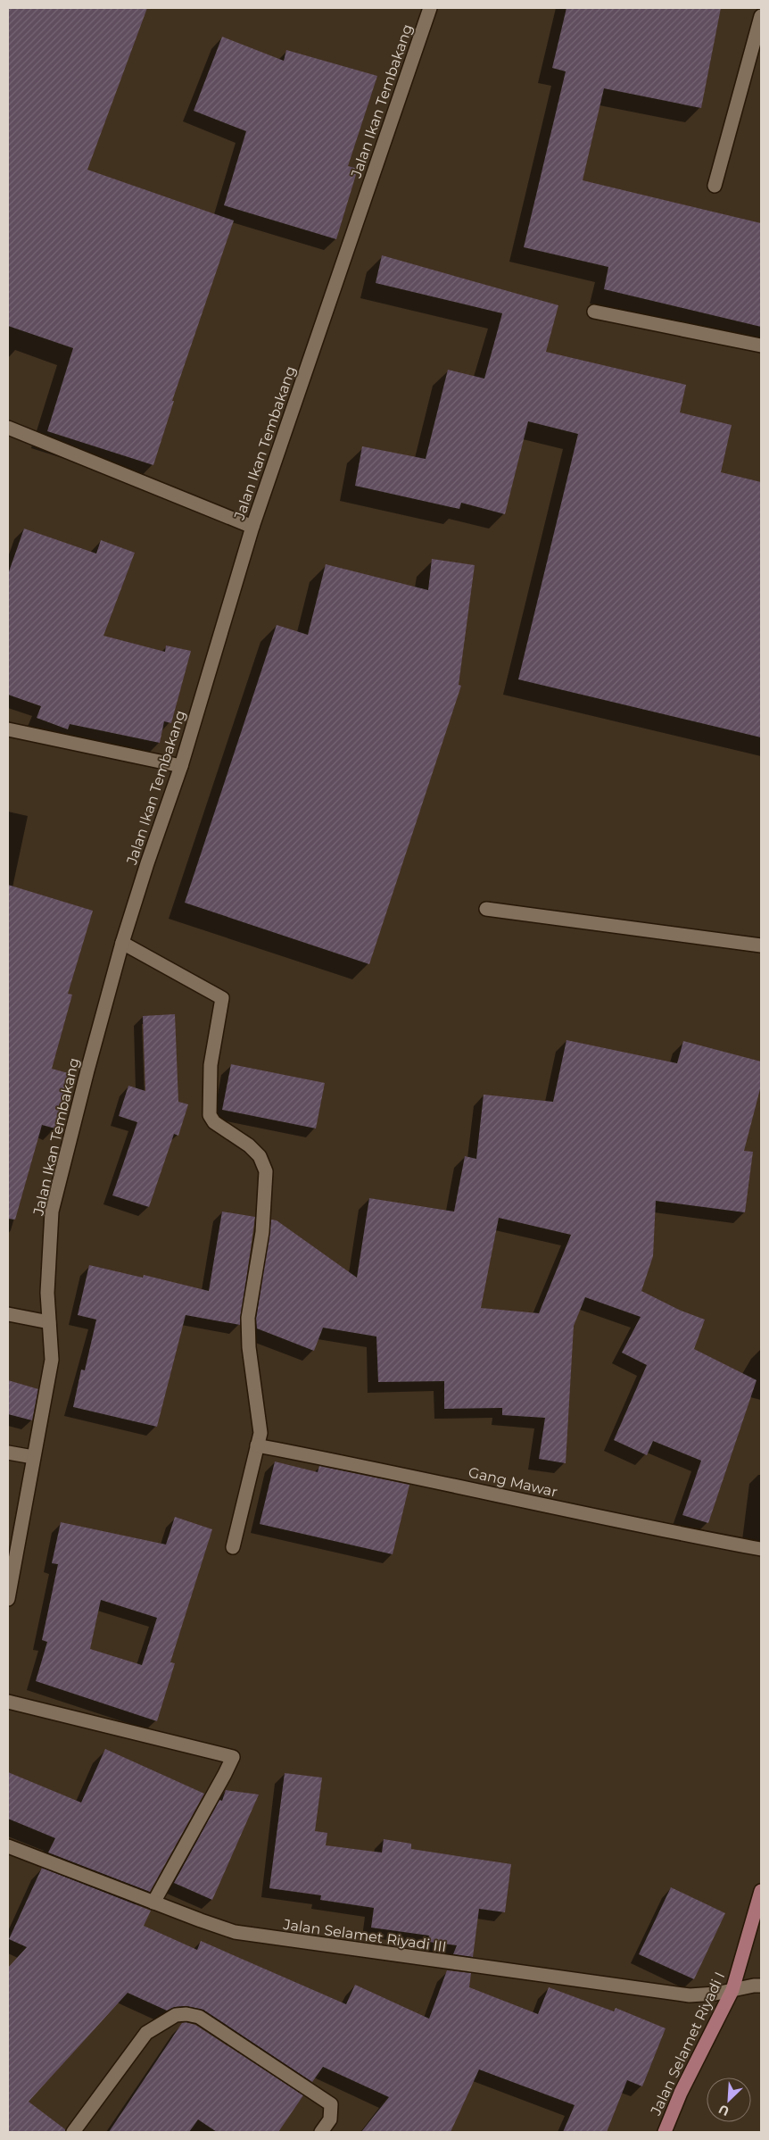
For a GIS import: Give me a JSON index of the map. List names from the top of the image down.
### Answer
{
  "streets": {
    "main road": ["Jalan Selamet Riyadi I"],
    "street": ["Jalan Ikan Tembakang", "Gang Mawar", "Jalan Selamet Riyadi III"]
  },
  "crossings": [
    ["Jalan Selamet Riyadi III", "Jalan Selamet Riyadi I"]
  ],
  "north": "bottom left"
}
